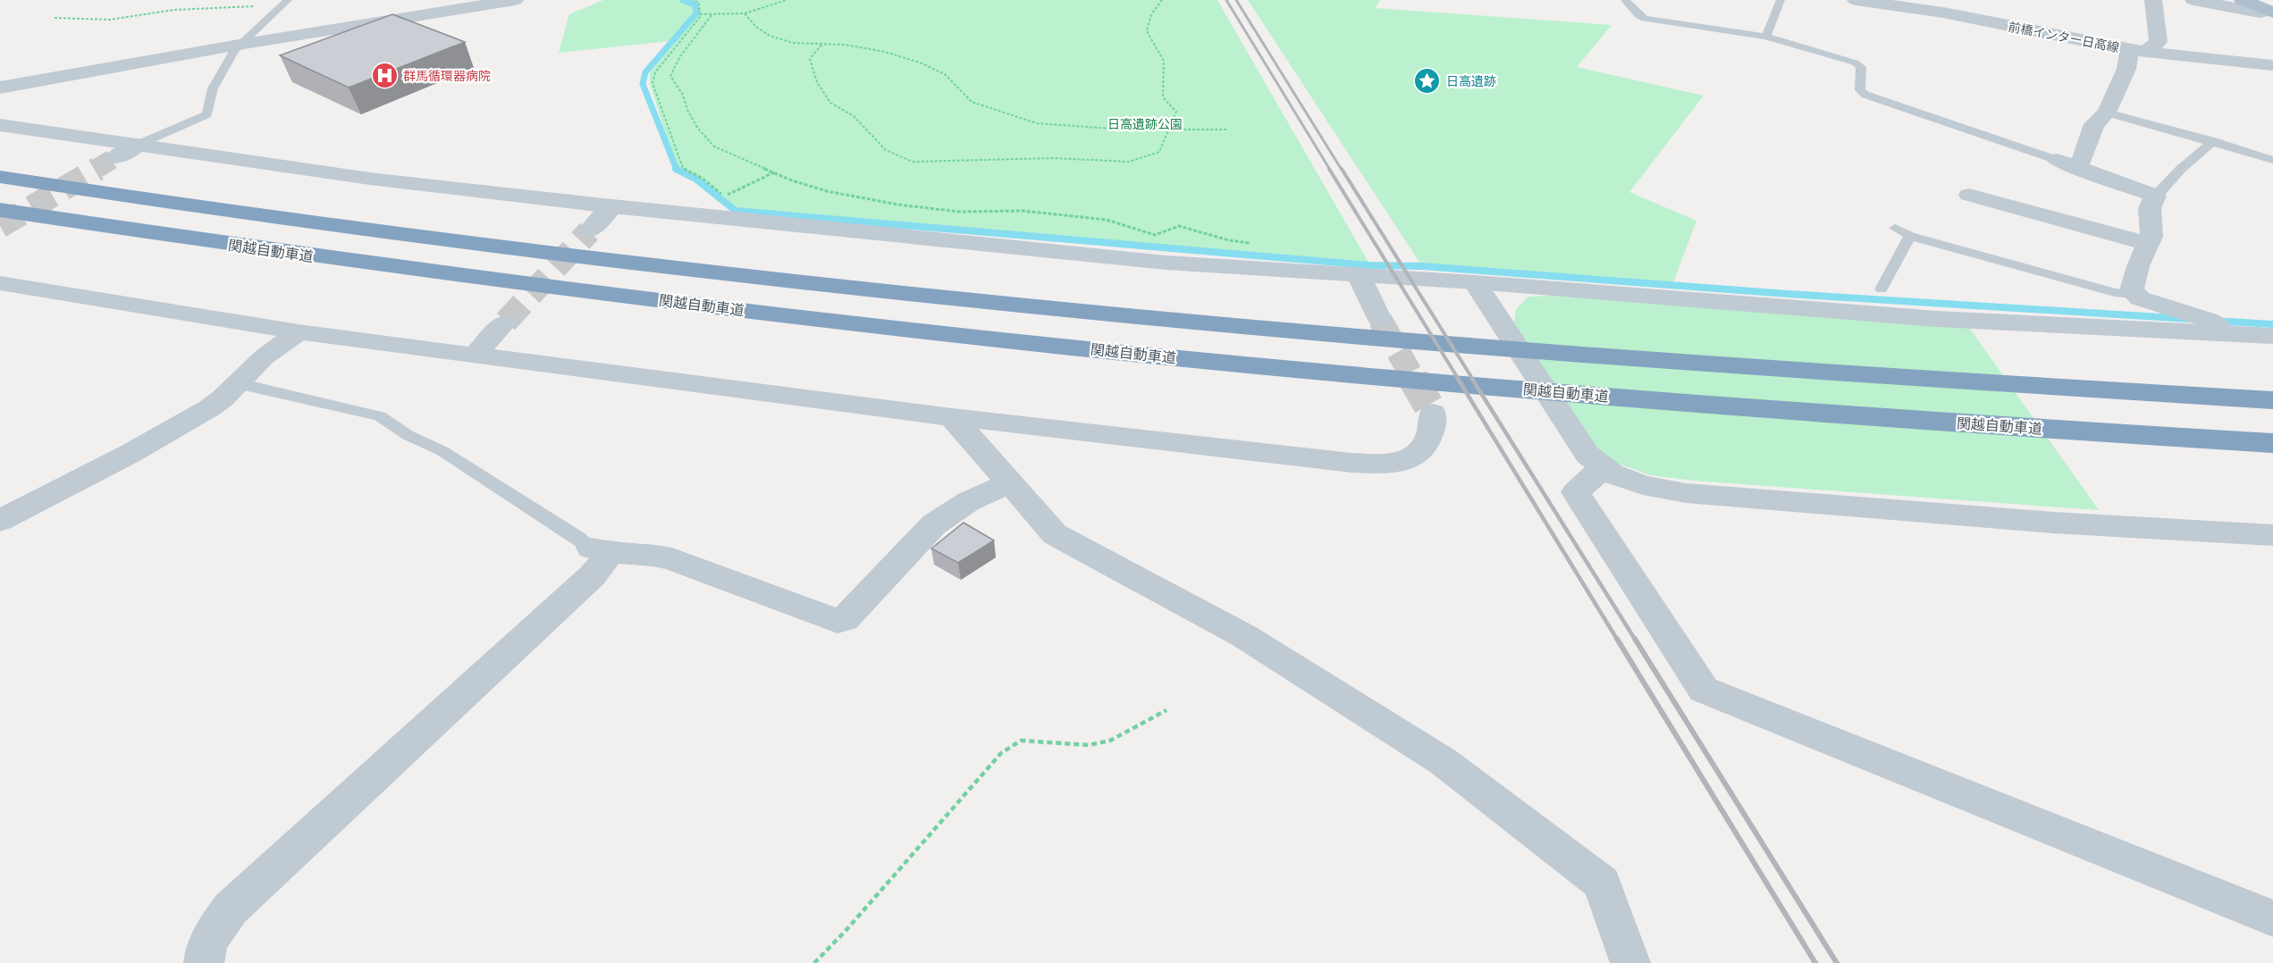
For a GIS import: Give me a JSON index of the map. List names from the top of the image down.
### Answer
{
  "streets": {
    "highway": ["関越自動車道"],
    "street": ["前橋インター日高線"]
  },
  "parks": ["日高遺跡公園"],
  "places": {
    "hospital": ["群馬循環器病院"],
    "place": ["日高遺跡"]
  }
}
